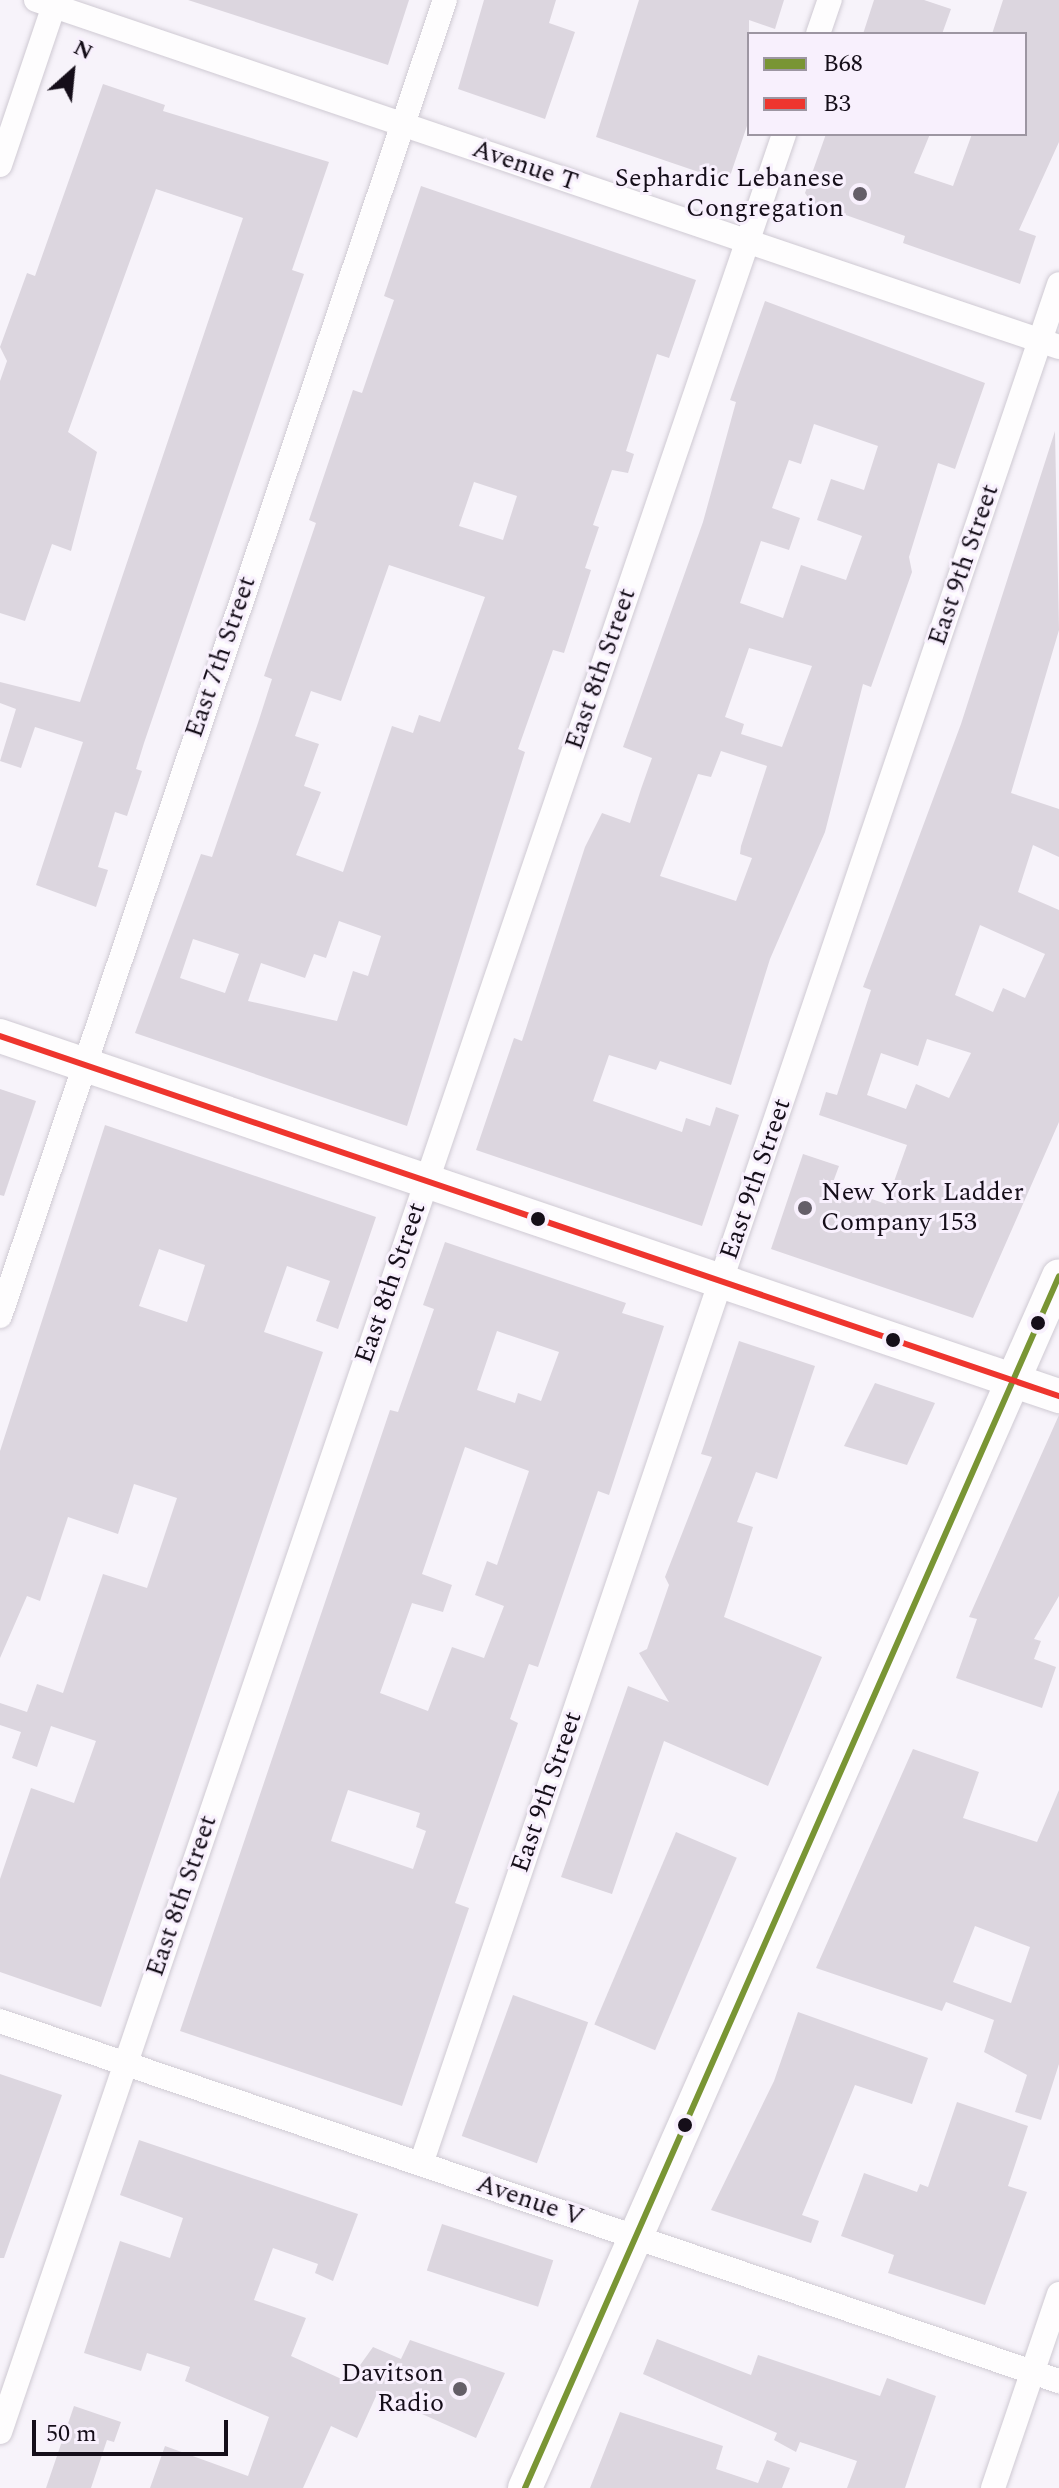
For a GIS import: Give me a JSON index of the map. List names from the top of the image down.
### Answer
{
  "streets": {
    "street": [
      "Avenue T",
      "East 9th Street",
      "East 7th Street",
      "East 8th Street",
      "Avenue V"
    ]
  },
  "crossings": [
    ["Avenue T", "East 9th Street"],
    ["Avenue T", "East 7th Street"],
    ["Avenue T", "East 8th Street"],
    ["East 9th Street", "Avenue V"],
    ["East 8th Street", "Avenue V"]
  ],
  "places": ["Sephardic Lebanese Congregation", "New York Ladder Company 153", "Davitson Radio"],
  "lines": ["transit line B3", "transit line B68"],
  "legend": ["B68", "B3"],
  "scale_bar": "50 m",
  "north": "top right"
}
